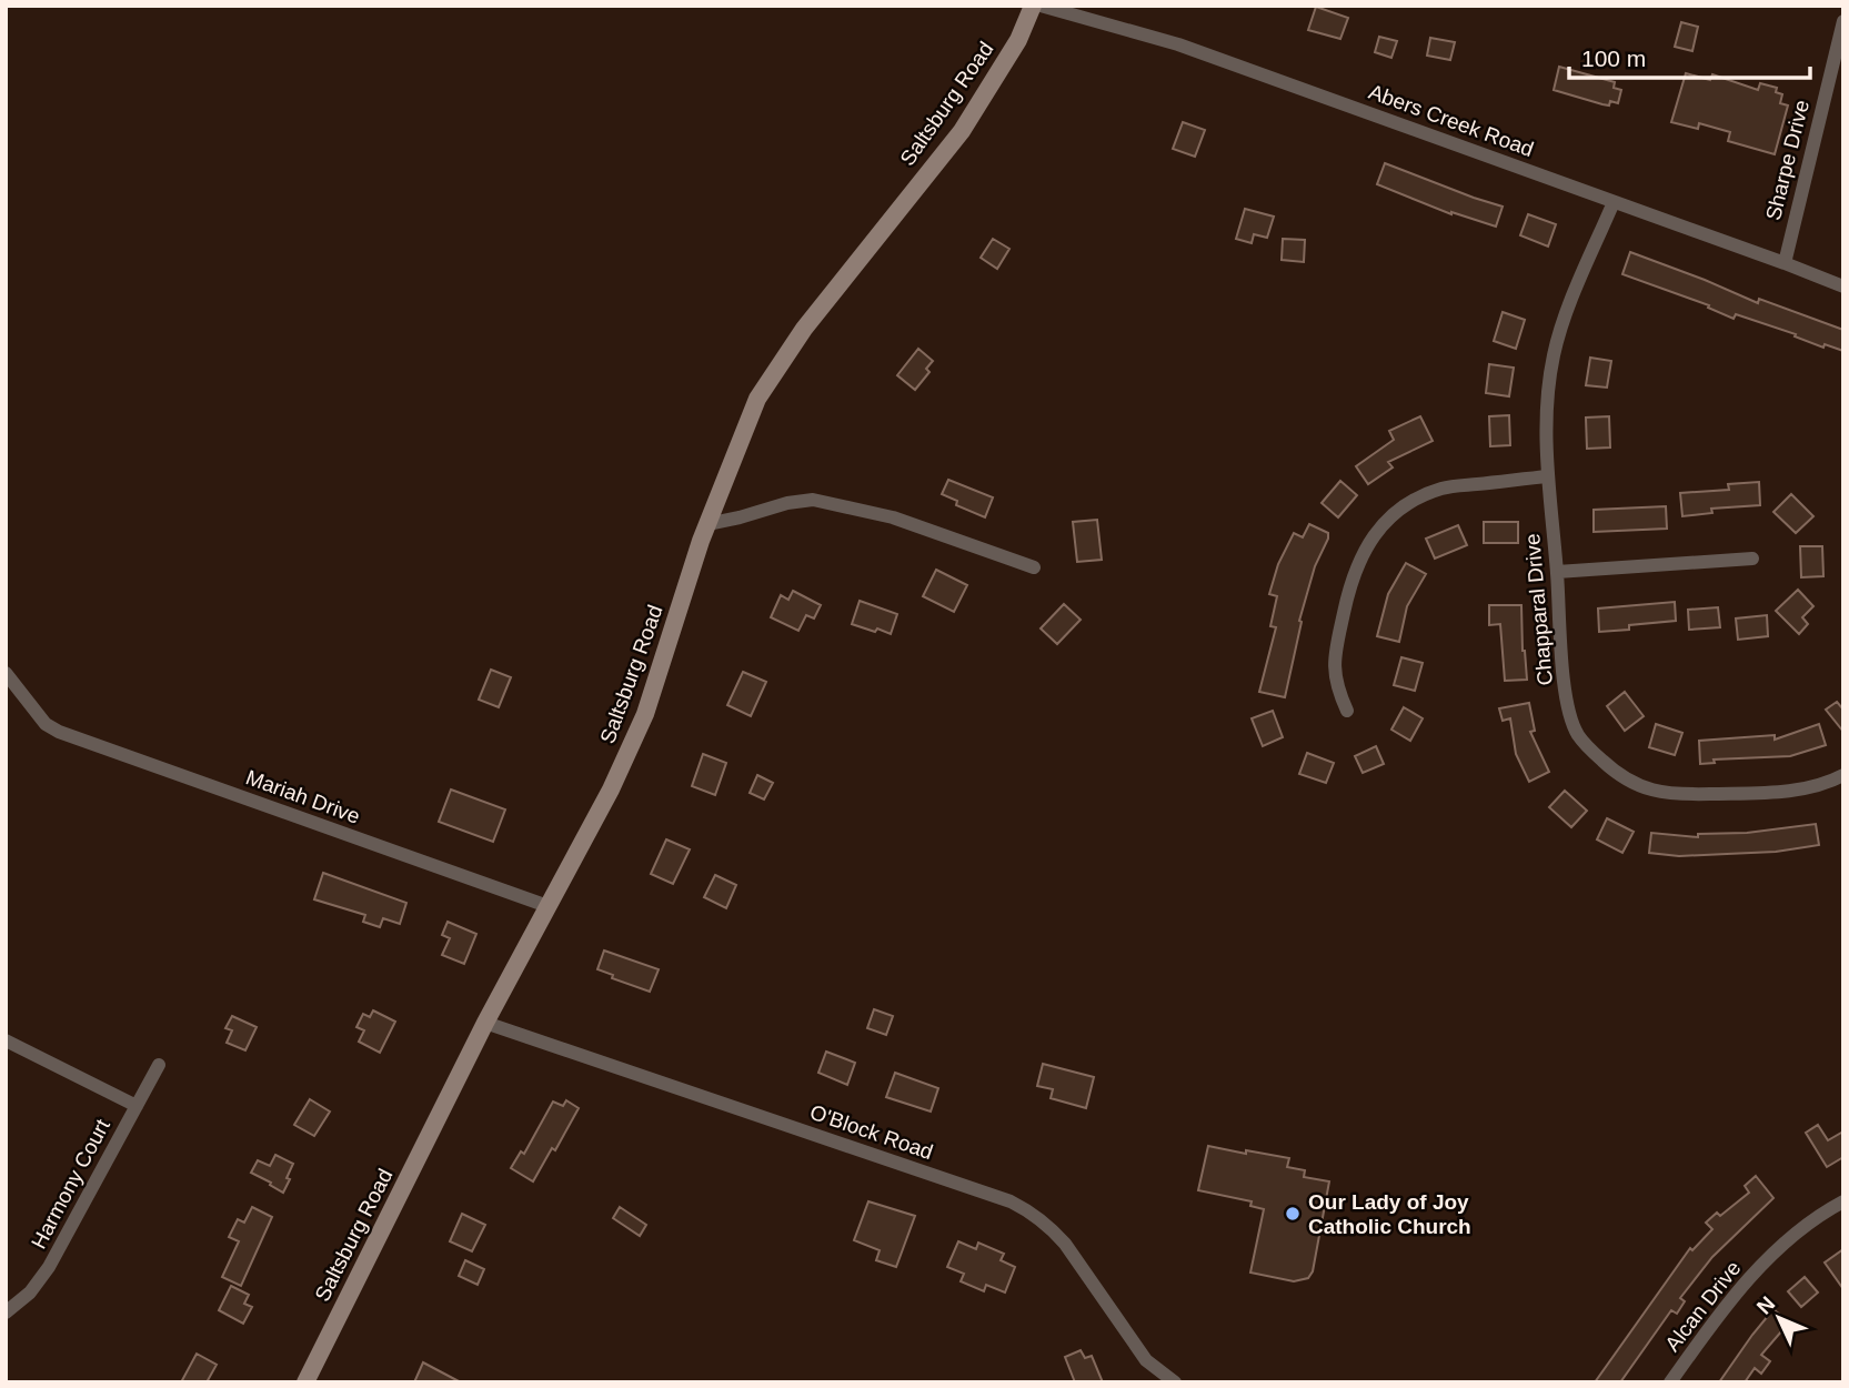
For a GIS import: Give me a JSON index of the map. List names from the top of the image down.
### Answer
{
  "streets": {
    "main road": ["Saltsburg Road"],
    "street": [
      "Abers Creek Road",
      "Sharpe Drive",
      "Chapparal Drive",
      "Mariah Drive",
      "O'Block Road",
      "Harmony Court",
      "Alcan Drive"
    ]
  },
  "crossings": [
    ["Saltsburg Road", "Mariah Drive"],
    ["Saltsburg Road", "O'Block Road"],
    ["Abers Creek Road", "Sharpe Drive"],
    ["Abers Creek Road", "Chapparal Drive"]
  ],
  "places": ["Our Lady of Joy Catholic Church"],
  "scale_bar": "100 m",
  "north": "top left"
}
